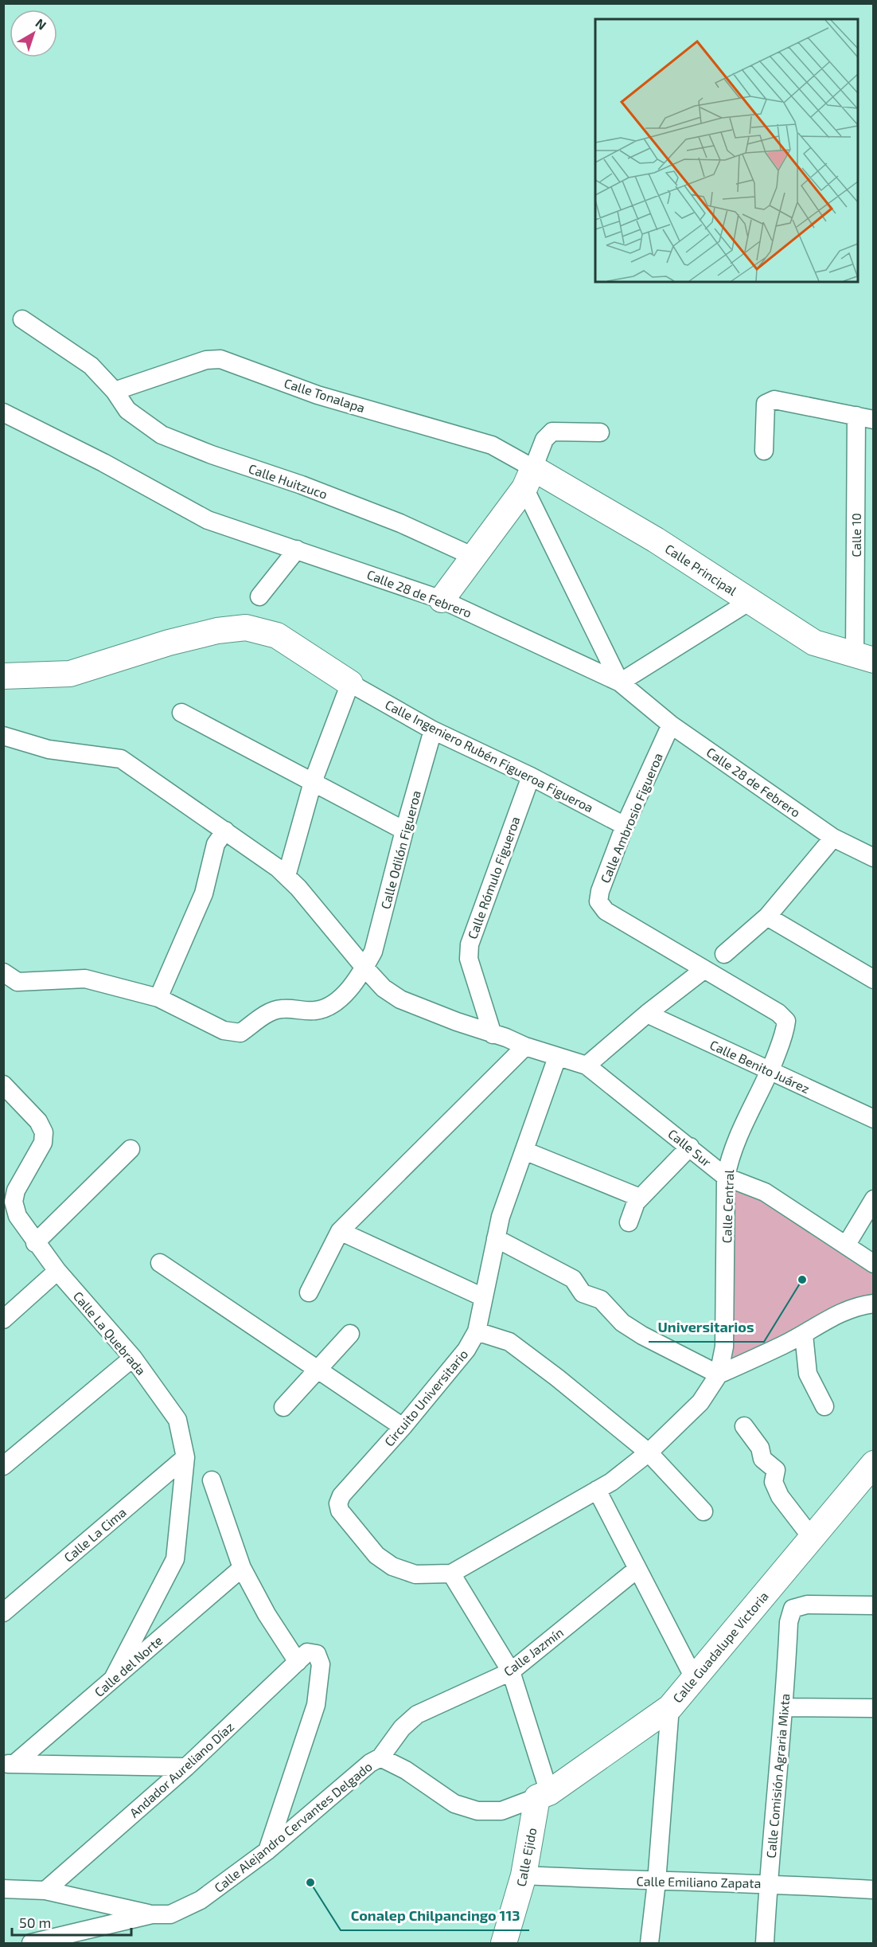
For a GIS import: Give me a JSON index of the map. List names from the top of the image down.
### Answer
{
  "streets": {
    "street": [
      "Calle Tonalapa",
      "Calle Huitzuco",
      "Calle 10",
      "Calle Principal",
      "Calle 28 de Febrero",
      "Calle Ingeniero Rubén Figueroa Figueroa",
      "Calle Ambrosio Figueroa",
      "Calle Odilón Figueroa",
      "Calle Rómulo Figueroa",
      "Calle Benito Juárez",
      "Calle Sur",
      "Calle Central",
      "Calle La Quebrada",
      "Circuito Universitario",
      "Calle La Cima",
      "Calle Guadalupe Victoria",
      "Calle Jazmín",
      "Calle del Norte",
      "Andador Aureliano Díaz",
      "Calle Comisión Agraria Mixta",
      "Calle Alejandro Cervantes Delgado",
      "Calle Ejido",
      "Calle Emiliano Zapata"
    ]
  },
  "crossings": [
    ["Calle Tonalapa", "Calle Huitzuco"],
    ["Calle Tonalapa", "Calle Principal"],
    ["Calle 10", "Calle Principal"],
    ["Calle 28 de Febrero", "Calle Ambrosio Figueroa"],
    ["Calle Ingeniero Rubén Figueroa Figueroa", "Calle Ambrosio Figueroa"],
    ["Calle Ingeniero Rubén Figueroa Figueroa", "Calle Odilón Figueroa"],
    ["Calle Ingeniero Rubén Figueroa Figueroa", "Calle Rómulo Figueroa"],
    ["Calle Ambrosio Figueroa", "Calle Central"],
    ["Calle Benito Juárez", "Calle Central"],
    ["Calle Sur", "Calle Central"],
    ["Calle La Quebrada", "Calle La Cima"],
    ["Calle La Quebrada", "Calle del Norte"],
    ["Calle Guadalupe Victoria", "Calle Alejandro Cervantes Delgado"],
    ["Calle Guadalupe Victoria", "Calle Ejido"],
    ["Calle Jazmín", "Calle Alejandro Cervantes Delgado"],
    ["Andador Aureliano Díaz", "Calle Alejandro Cervantes Delgado"],
    ["Calle Comisión Agraria Mixta", "Calle Emiliano Zapata"],
    ["Calle Alejandro Cervantes Delgado", "Calle Ejido"],
    ["Calle Ejido", "Calle Emiliano Zapata"]
  ],
  "places": ["Universitarios", "Conalep Chilpancingo 113"],
  "scale_bar": "50 m",
  "north": "top right"
}
